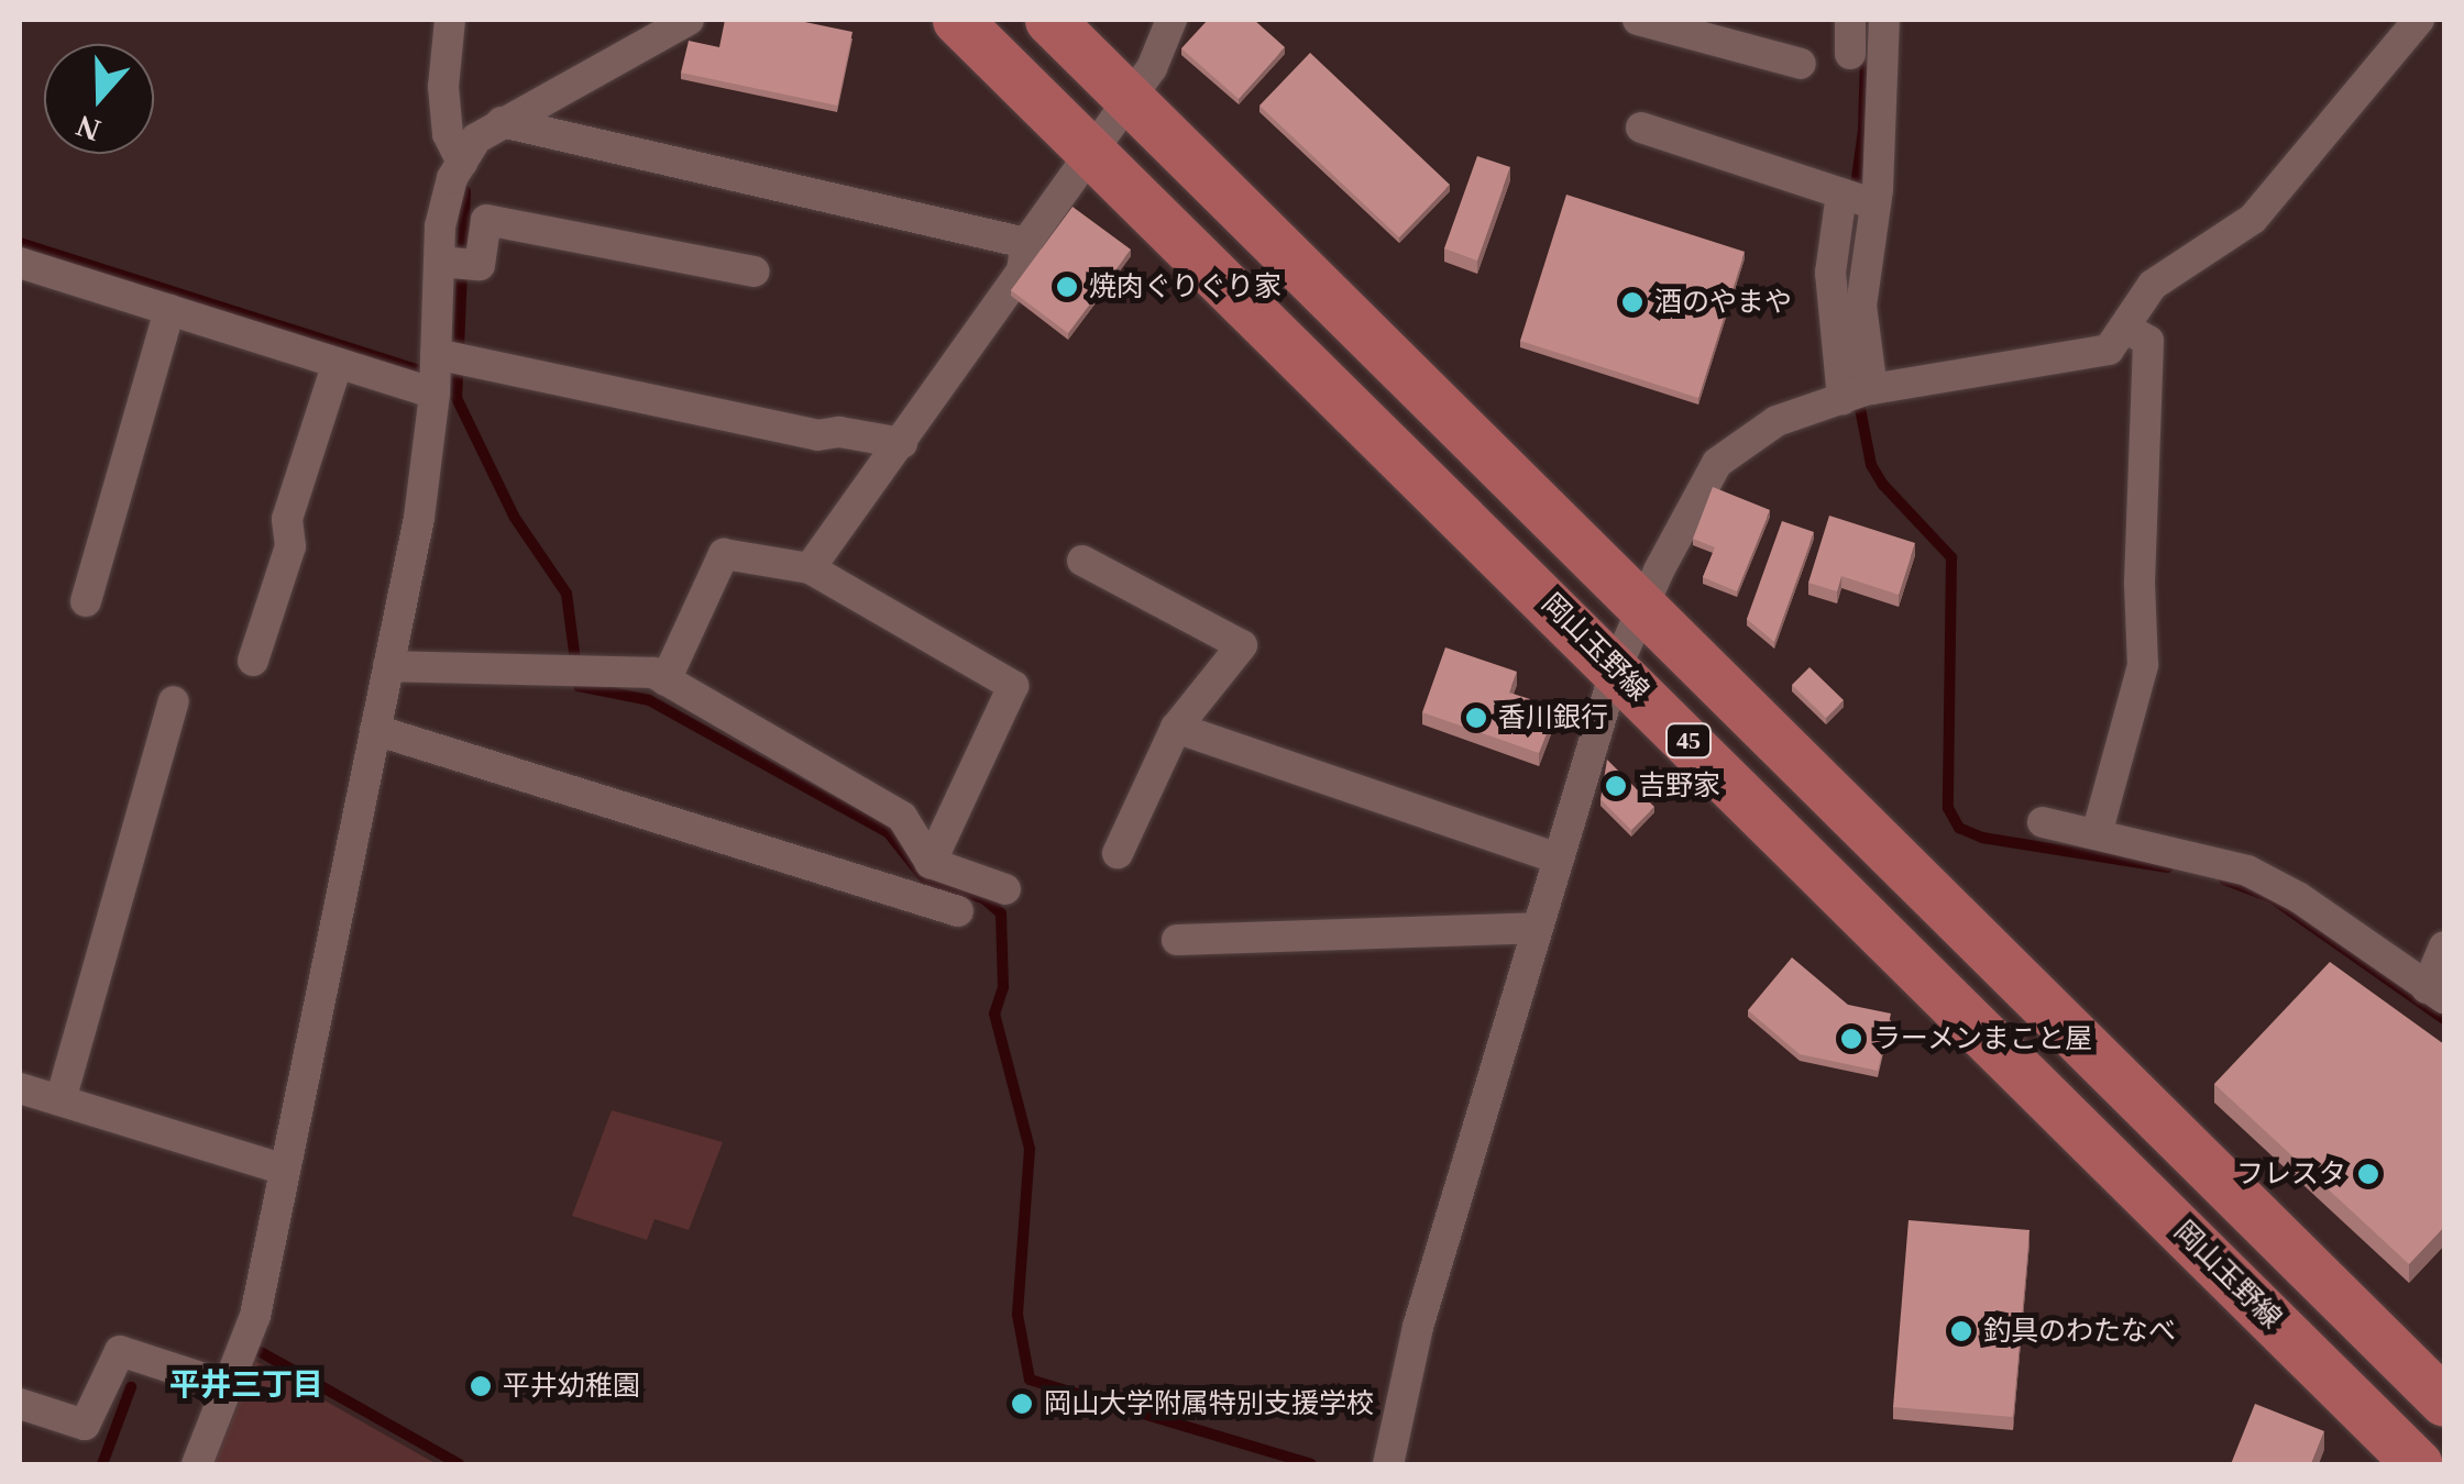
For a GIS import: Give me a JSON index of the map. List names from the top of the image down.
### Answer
{
  "streets": {
    "main road": ["岡山玉野線", "45"]
  },
  "districts": ["平井三丁目"],
  "places": [
    "焼肉ぐりぐり家",
    "酒のやまや",
    "香川銀行",
    "吉野家",
    "ラーメンまこと屋",
    "フレスタ",
    "釣具のわたなべ",
    "平井幼稚園",
    "岡山大学附属特別支援学校"
  ],
  "north": "bottom"
}
